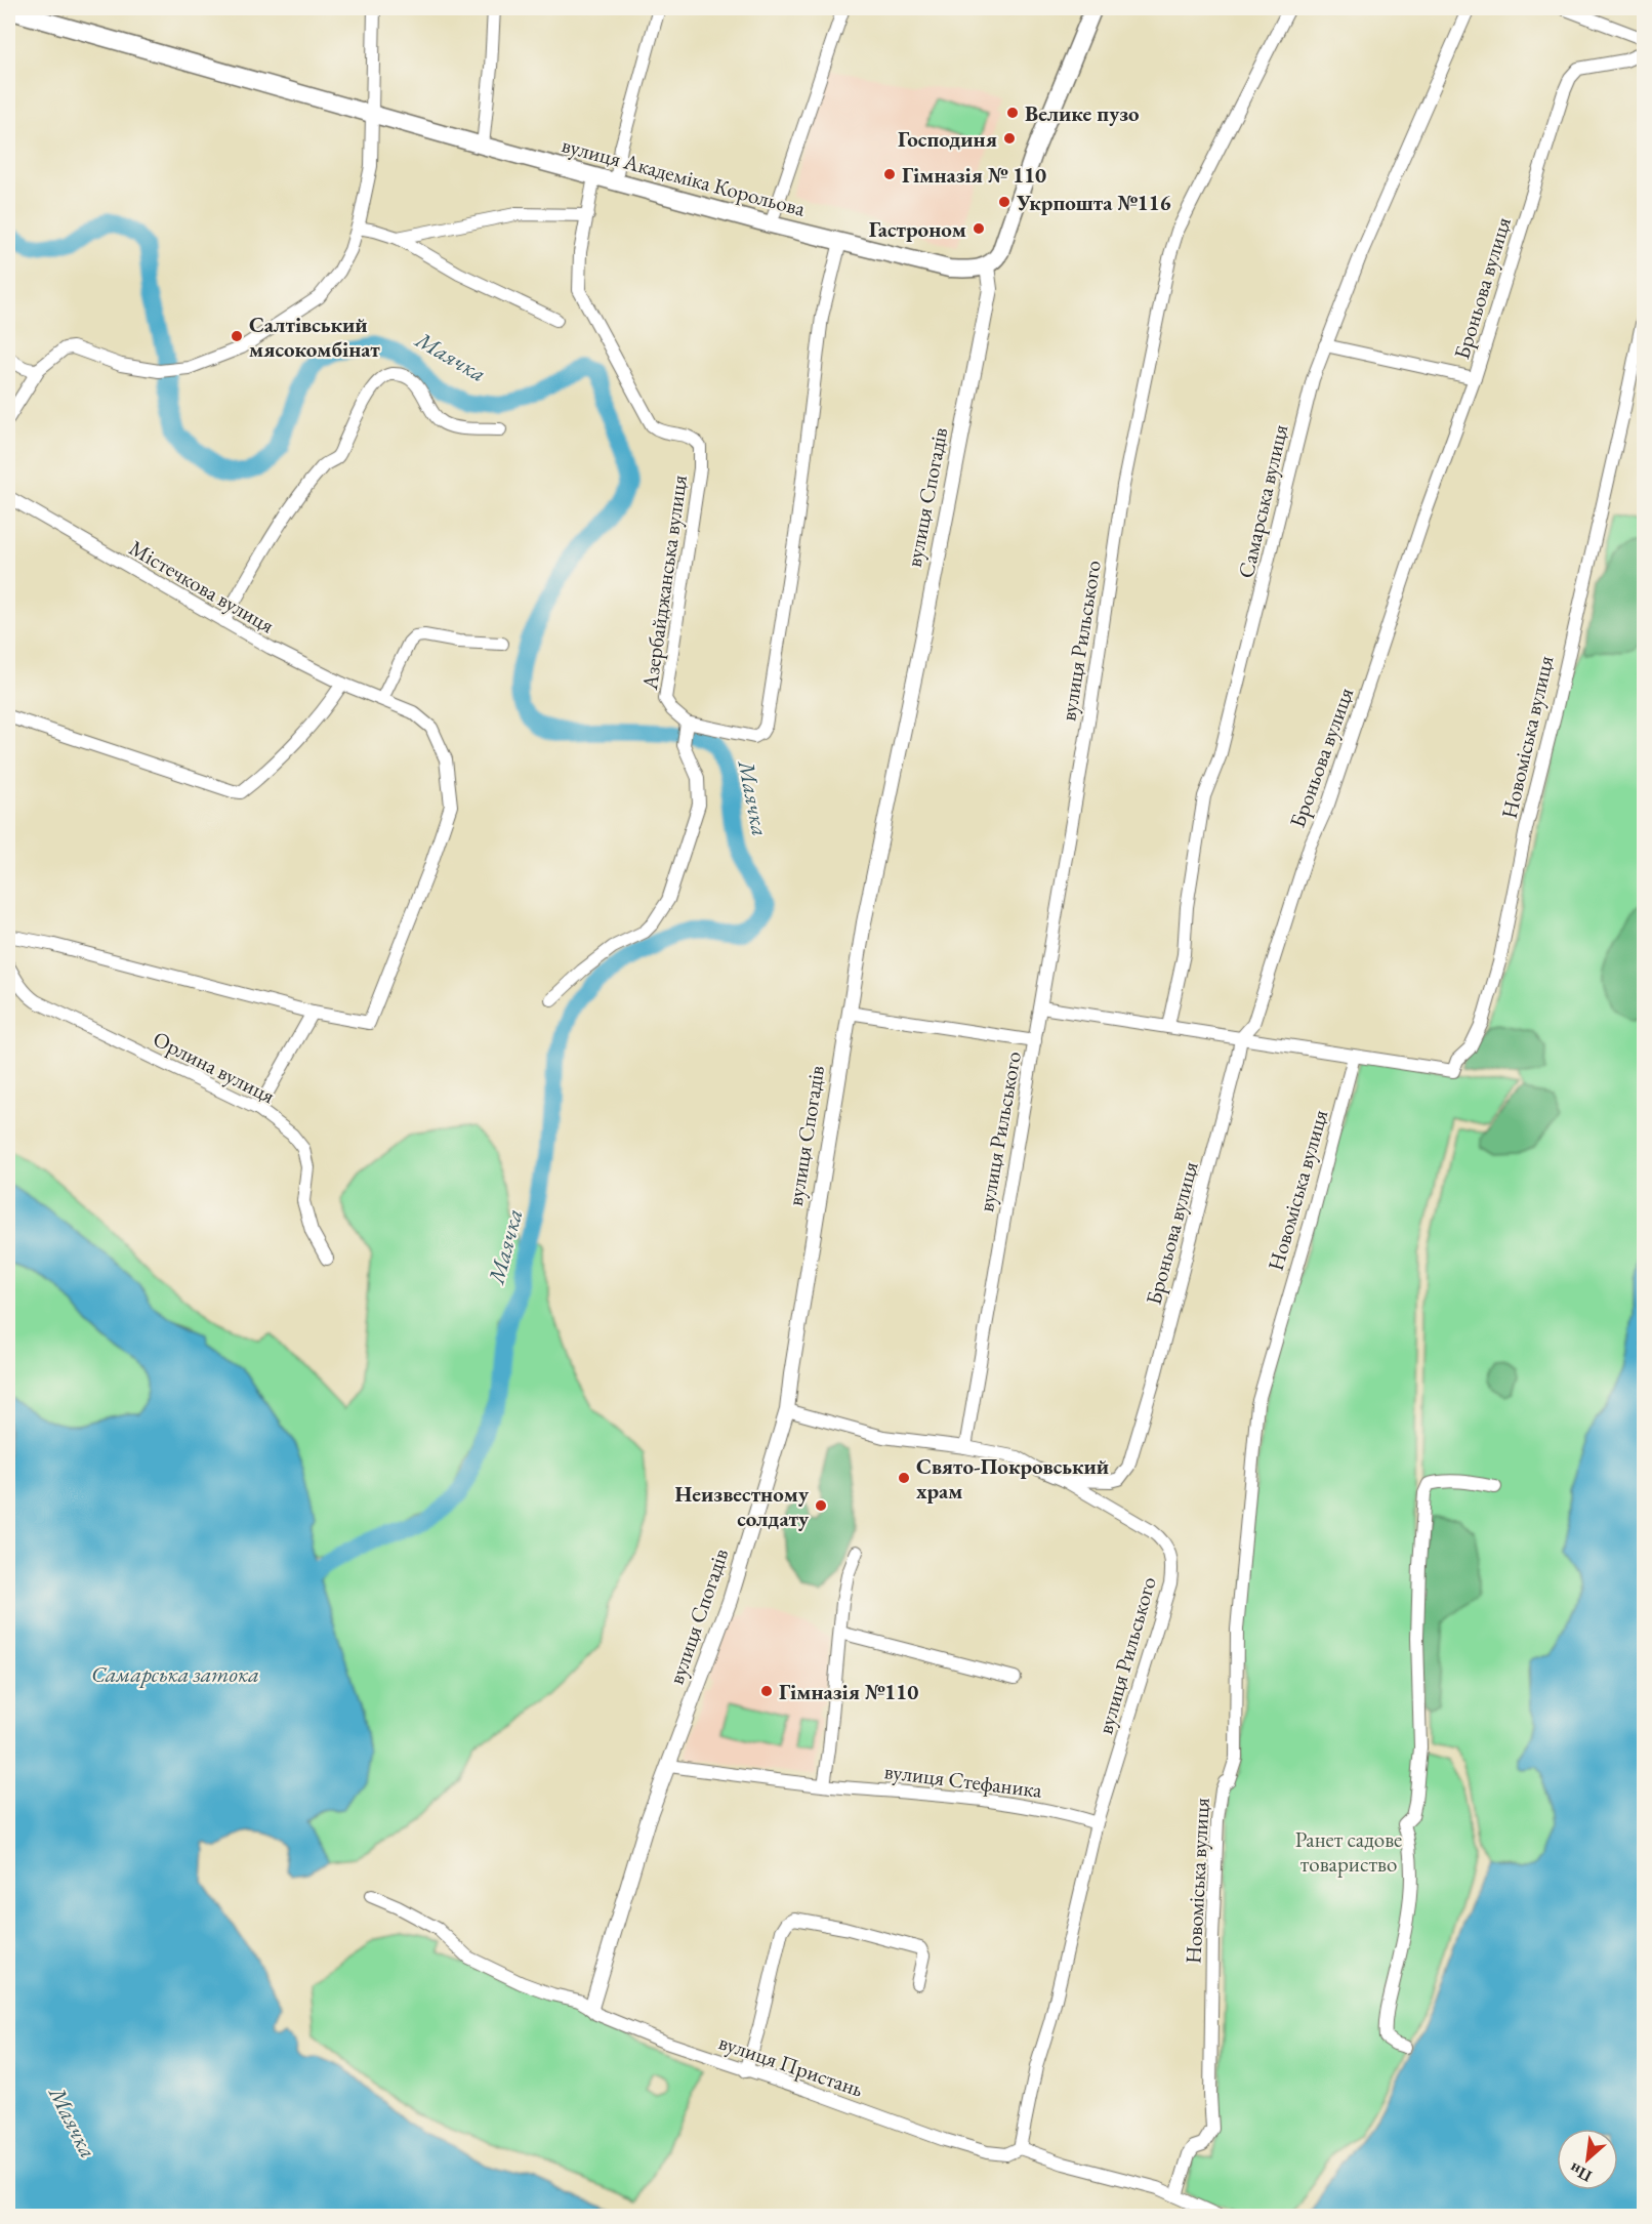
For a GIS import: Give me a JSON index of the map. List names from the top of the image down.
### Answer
{
  "streets": {
    "main road": ["вулиця Академіка Корольова"],
    "street": [
      "Броньова вулиця",
      "вулиця Спогадів",
      "Самарська вулиця",
      "Азербайджанська вулиця",
      "Містечкова вулиця",
      "вулиця Рильського",
      "Новоміська вулиця",
      "Орлина вулиця",
      "вулиця Стефаника",
      "вулиця Пристань"
    ]
  },
  "crossings": [
    ["вулиця Академіка Корольова", "вулиця Спогадів"],
    ["вулиця Академіка Корольова", "Азербайджанська вулиця"],
    ["Броньова вулиця", "вулиця Рильського"],
    ["вулиця Спогадів", "вулиця Стефаника"],
    ["вулиця Спогадів", "вулиця Пристань"],
    ["вулиця Рильського", "вулиця Стефаника"],
    ["вулиця Рильського", "вулиця Пристань"],
    ["Новоміська вулиця", "вулиця Пристань"]
  ],
  "water": ["Маячка", "Самарська затока"],
  "parks": ["Ранет садове товариство"],
  "places": [
    "Велике пузо",
    "Господиня",
    "Гімназія № 110",
    "Укрпошта №116",
    "Гастроном",
    "Салтівський мясокомбінат",
    "Свято-Покровський храм",
    "Неизвестному солдату",
    "Гімназія №110"
  ],
  "north": "bottom left"
}
